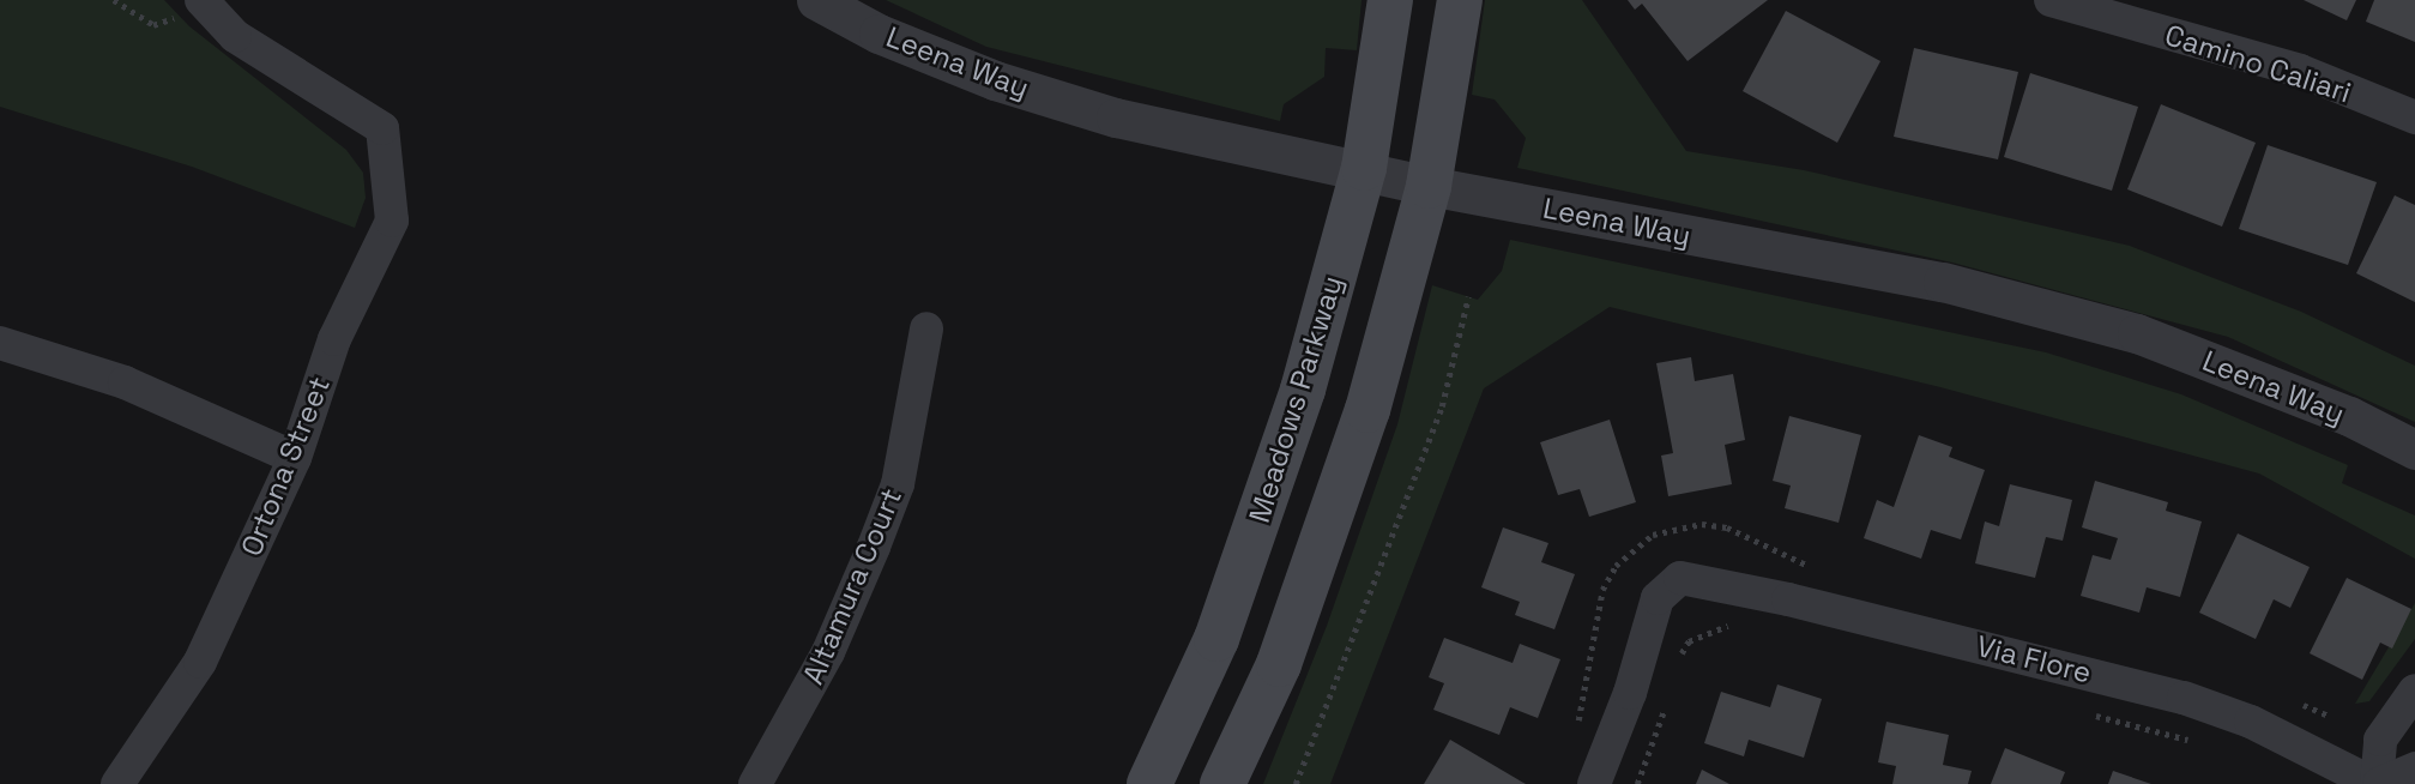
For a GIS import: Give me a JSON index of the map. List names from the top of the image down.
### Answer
{
  "streets": {
    "main road": ["Meadows Parkway"],
    "street": [
      "Leena Way",
      "Camino Caliari",
      "Ortona Street",
      "Altamura Court",
      "Via Flore"
    ]
  },
  "crossings": [
    ["Leena Way", "Meadows Parkway"]
  ]
}
